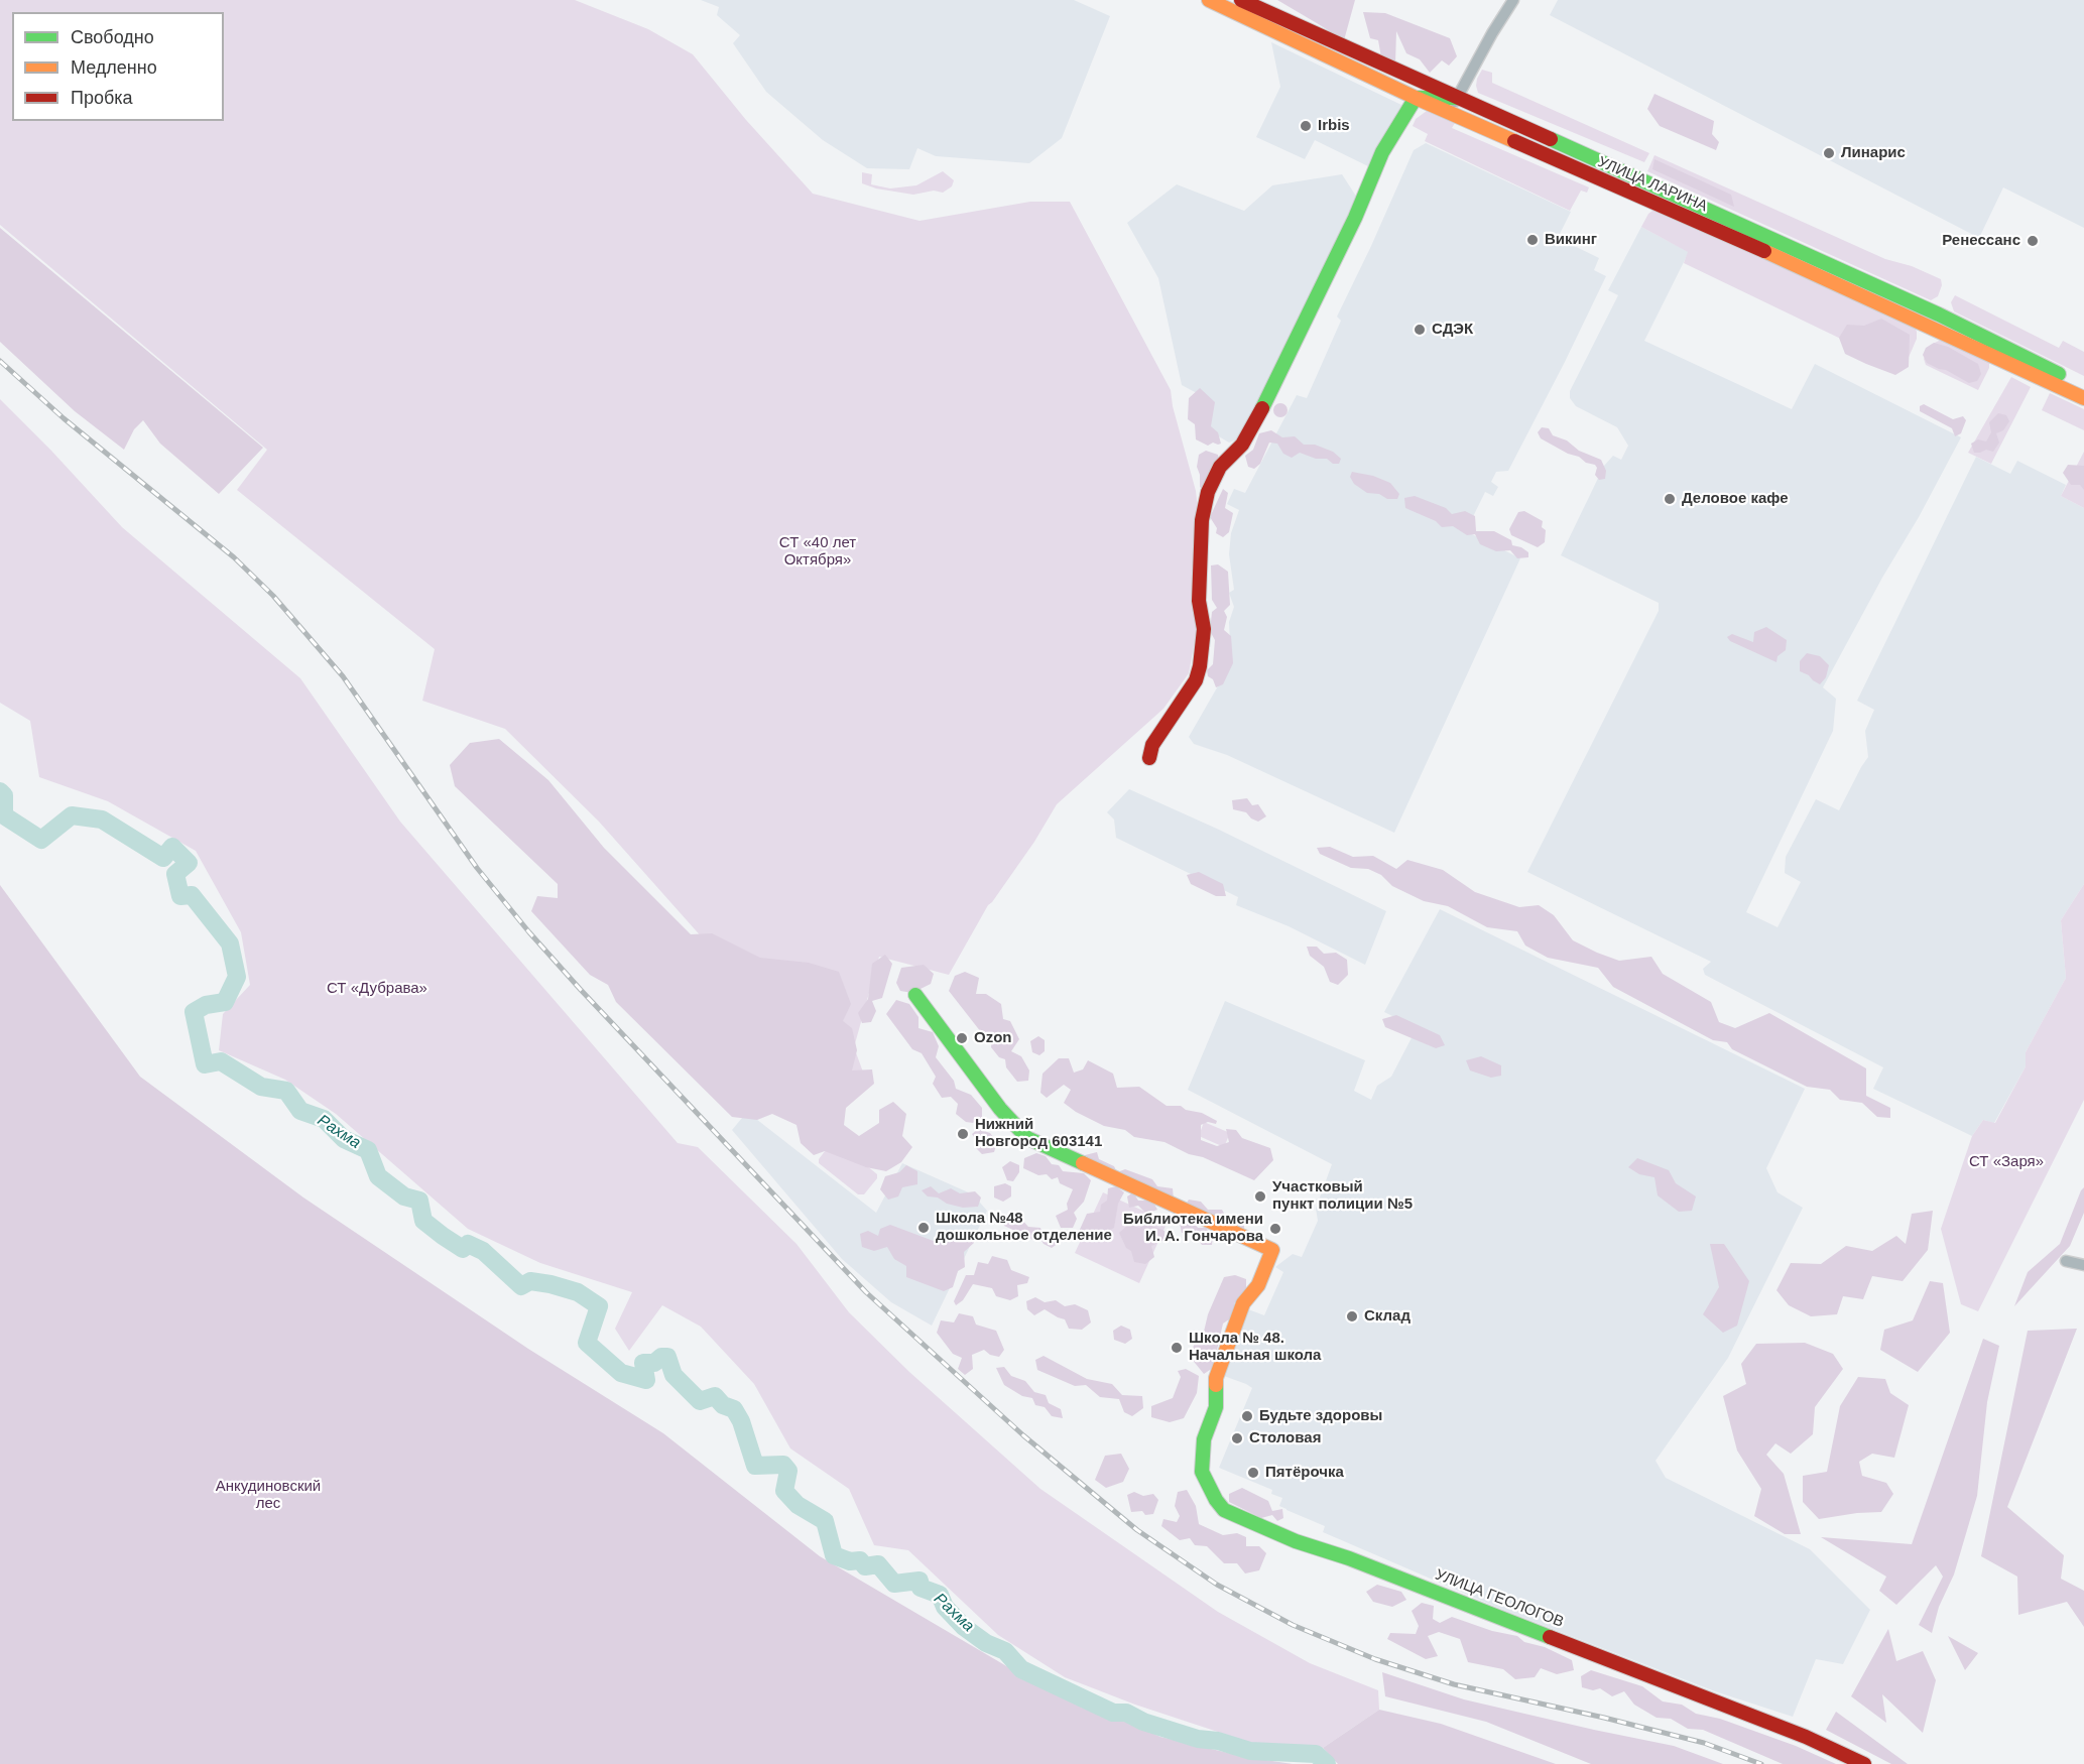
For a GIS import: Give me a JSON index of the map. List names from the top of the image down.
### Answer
{
  "streets": {
    "street": ["УЛИЦА ЛАРИНА", "УЛИЦА ГЕОЛОГОВ"]
  },
  "water": ["Рахма"],
  "parks": [
    "СТ «40 лет Октября»",
    "СТ «Дубрава»",
    "СТ «Заря»",
    "Анкудиновский лес"
  ],
  "places": [
    "Irbis",
    "Линарис",
    "Викинг",
    "Ренессанс",
    "СДЭК",
    "Деловое кафе",
    "Ozon",
    "Нижний Новгород 603141",
    "Участковый пункт полиции №5",
    "Школа №48 дошкольное отделение",
    "Библиотека имени И. А. Гончарова",
    "Склад",
    "Школа № 48. Начальная школа",
    "Будьте здоровы",
    "Столовая",
    "Пятёрочка"
  ],
  "legend": ["Свободно", "Медленно", "Пробка"]
}
